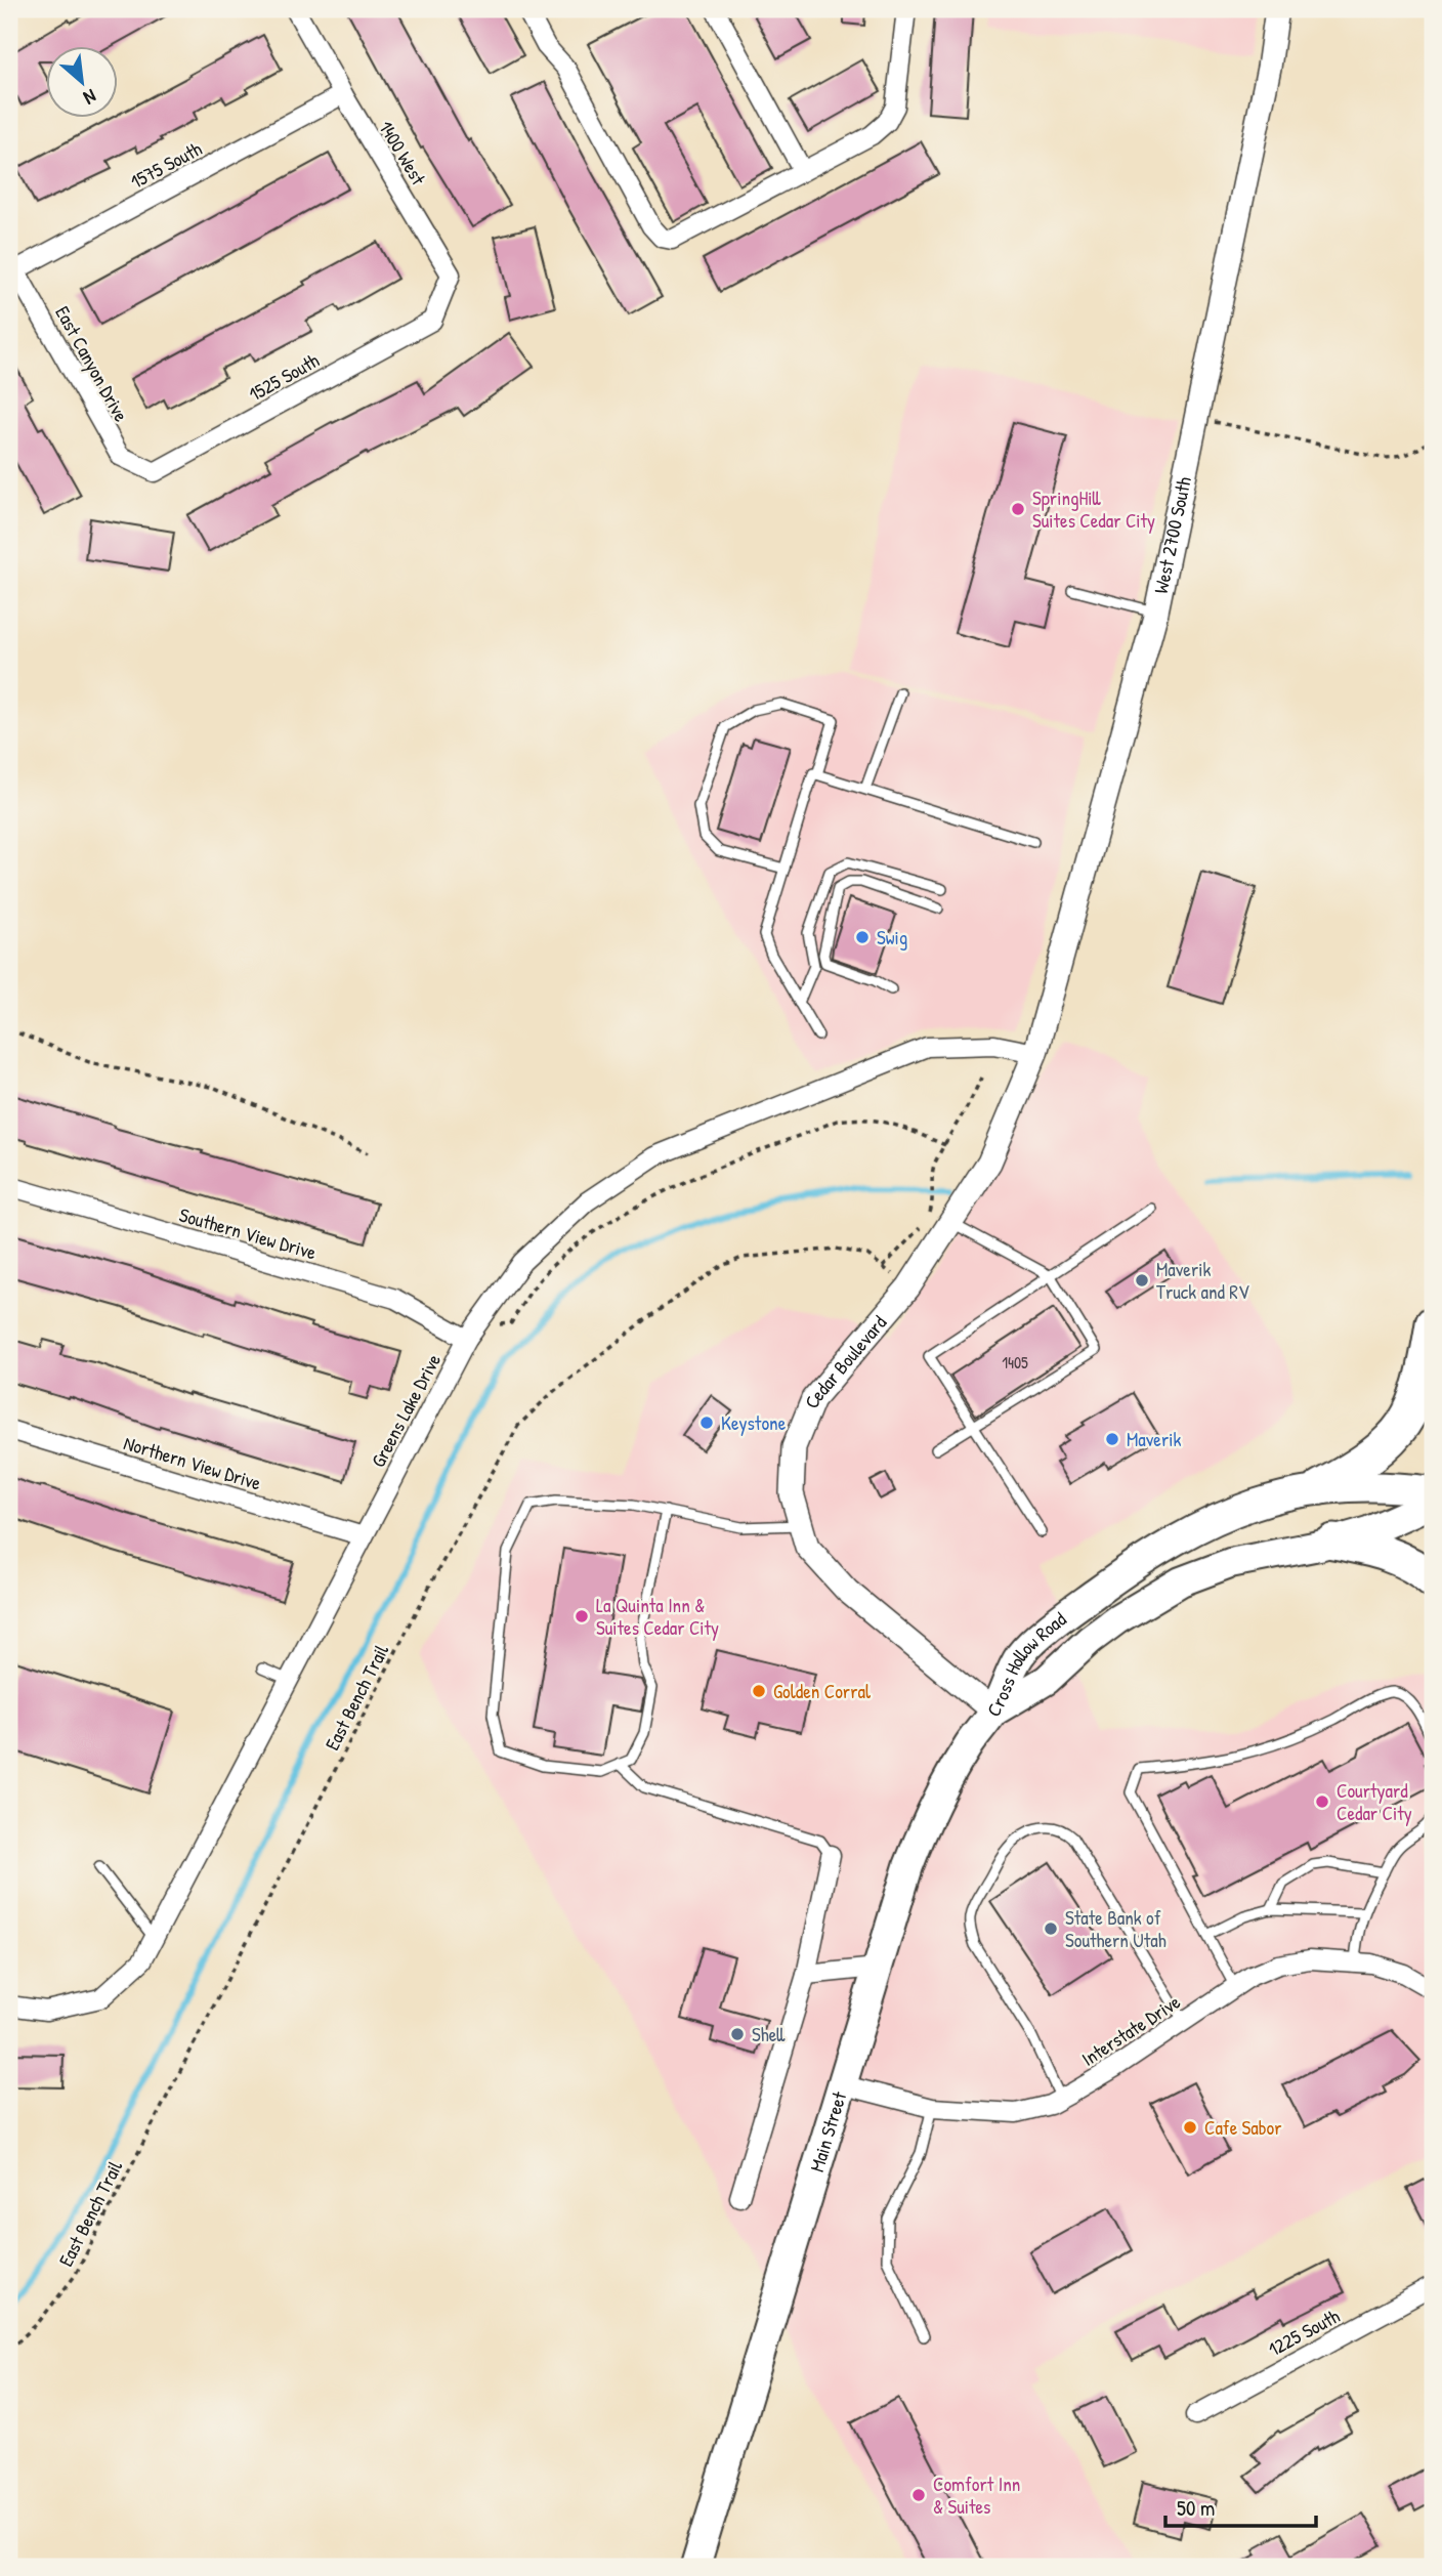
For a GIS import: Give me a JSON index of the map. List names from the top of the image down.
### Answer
{
  "streets": {
    "main road": ["Cross Hollow Road", "Main Street"],
    "street": [
      "1400 West",
      "1575 South",
      "East Canyon Drive",
      "1525 South",
      "West 2700 South",
      "Southern View Drive",
      "Cedar Boulevard",
      "Greens Lake Drive",
      "Northern View Drive",
      "Interstate Drive",
      "1225 South"
    ],
    "path": ["East Bench Trail"]
  },
  "crossings": [
    ["1400 West", "1575 South"],
    ["1400 West", "1525 South"],
    ["1575 South", "East Canyon Drive"],
    ["East Canyon Drive", "1525 South"],
    ["West 2700 South", "Cedar Boulevard"],
    ["West 2700 South", "Greens Lake Drive"],
    ["Southern View Drive", "Greens Lake Drive"],
    ["Cedar Boulevard", "Greens Lake Drive"],
    ["Cedar Boulevard", "Cross Hollow Road"],
    ["Cedar Boulevard", "East Bench Trail"],
    ["Cedar Boulevard", "Main Street"],
    ["Greens Lake Drive", "Northern View Drive"],
    ["Cross Hollow Road", "Main Street"],
    ["Interstate Drive", "Main Street"]
  ],
  "places": [
    "SpringHill Suites Cedar City",
    "Swig",
    "Maverik Truck and RV",
    "Keystone",
    "Maverik",
    "La Quinta Inn & Suites Cedar City",
    "Golden Corral",
    "Courtyard Cedar City",
    "State Bank of Southern Utah",
    "Shell",
    "Cafe Sabor",
    "Comfort Inn & Suites"
  ],
  "house_numbers": ["1405"],
  "scale_bar": "50 m",
  "north": "bottom right"
}
